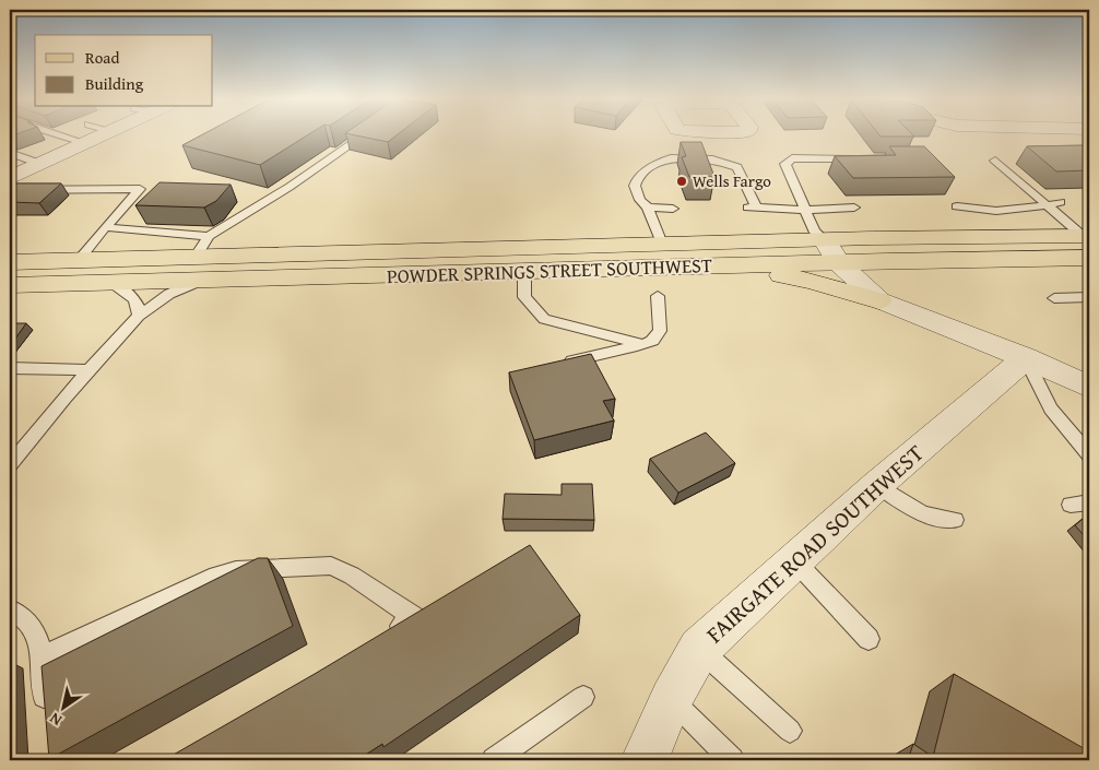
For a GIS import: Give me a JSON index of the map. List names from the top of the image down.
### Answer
{
  "streets": {
    "main road": ["POWDER SPRINGS STREET SOUTHWEST"],
    "street": ["FAIRGATE ROAD SOUTHWEST"]
  },
  "places": ["Wells Fargo"],
  "legend": ["Road", "Building"],
  "north": "bottom left"
}
